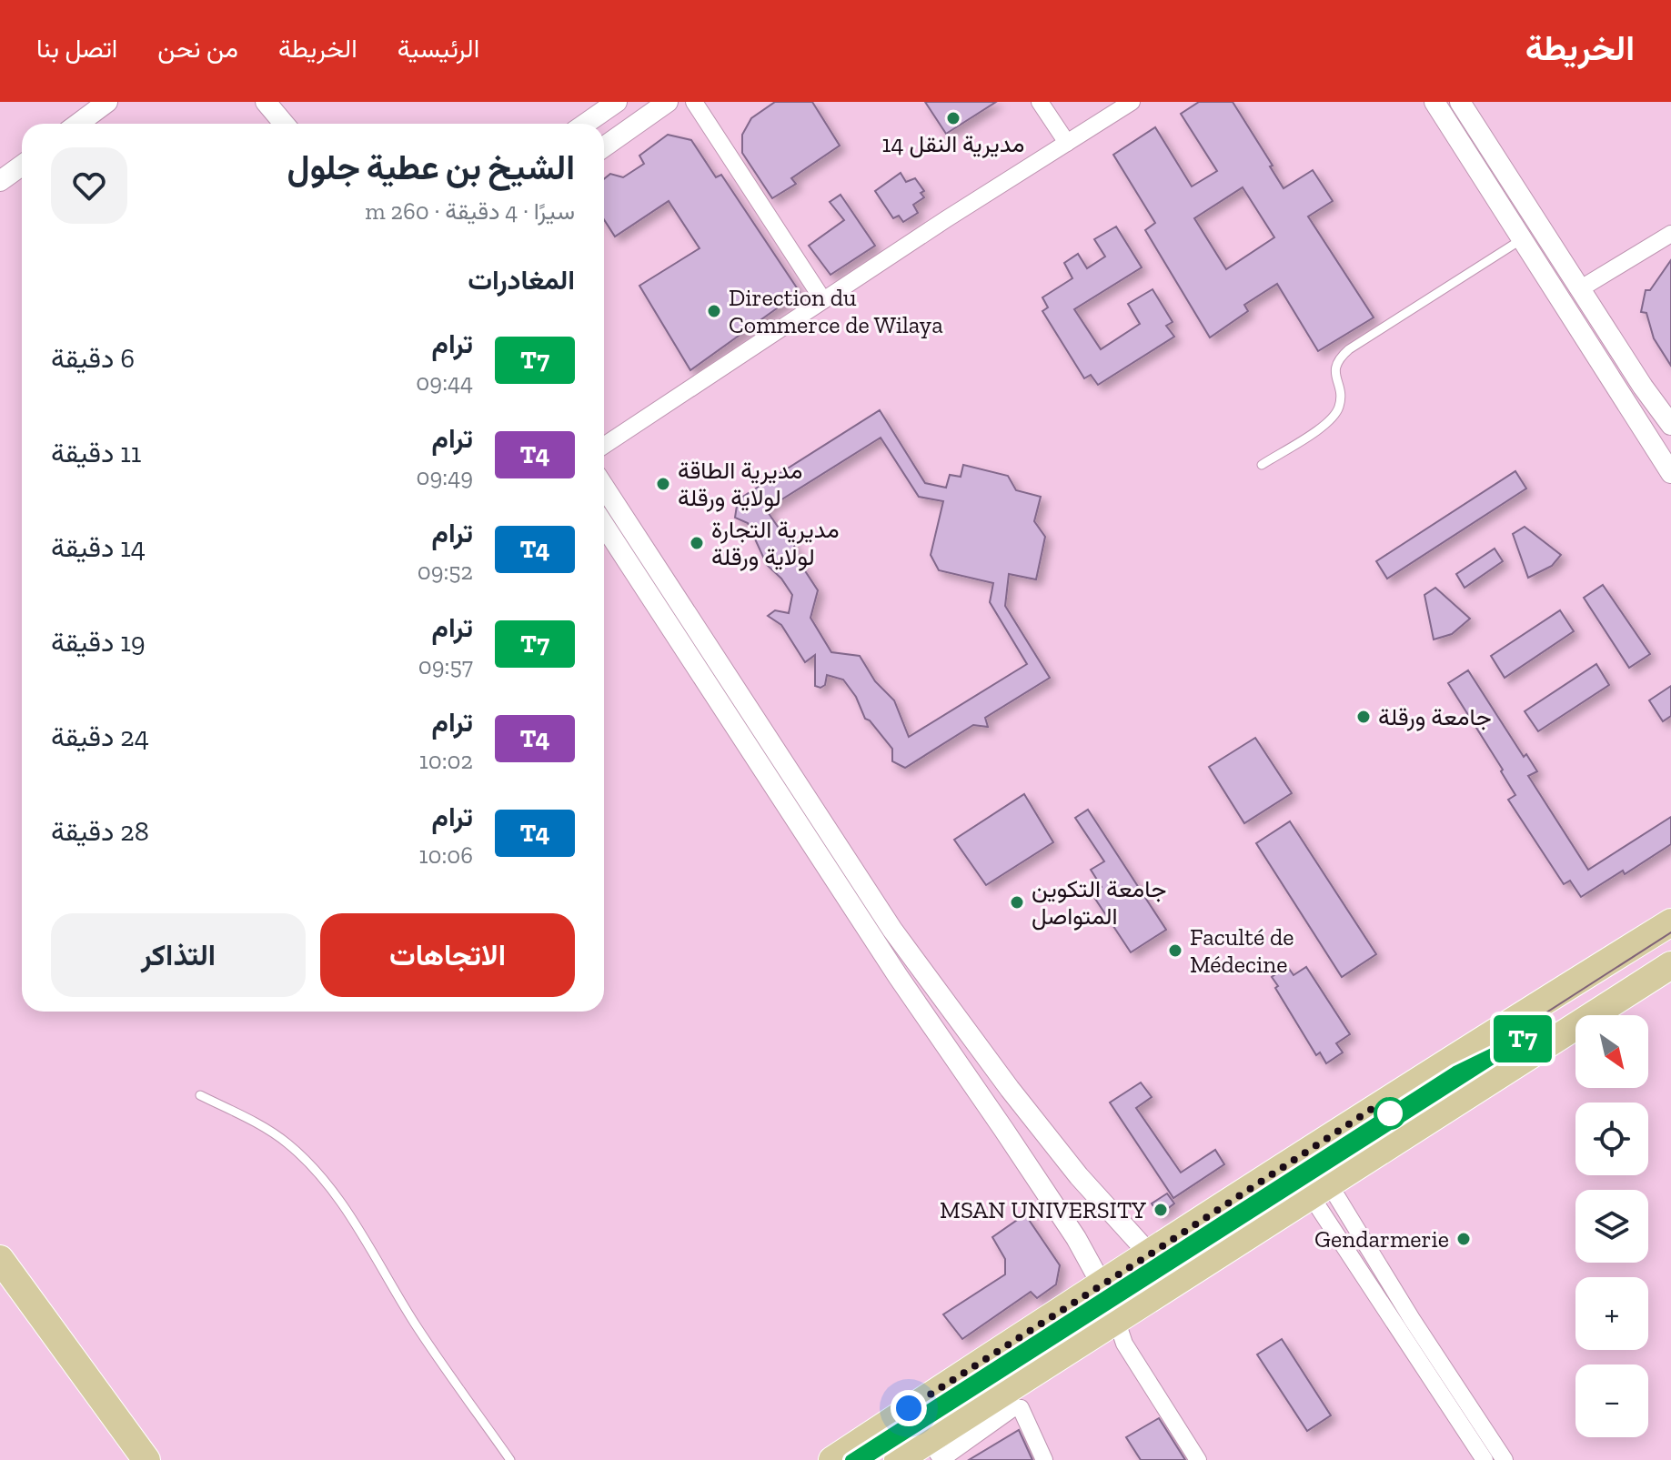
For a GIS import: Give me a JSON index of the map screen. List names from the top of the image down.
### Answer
{
  "places": [
    "مديرية النقل 14",
    "Direction du Commerce de Wilaya",
    "مديرية الطاقة لولاية ورقلة",
    "مديرية التجارة لولاية ورقلة",
    "جامعة ورقلة",
    "جامعة التكوين المتواصل",
    "Faculté de Médecine",
    "MSAN UNIVERSITY",
    "Gendarmerie"
  ],
  "lines": ["tram line T7"],
  "north": "bottom right",
  "page": {
    "header": "الخريطة",
    "nav": [
      "الرئيسية",
      "الخريطة",
      "من نحن",
      "اتصل بنا"
    ],
    "on_map": "T7",
    "heading": [
      ["الشيخ بن عطية جلول", "سيرًا · 4 دقيقة · 260 m"],
      "المغادرات"
    ],
    "list": [
      {
        "mark": "T7",
        "name": "ترام",
        "note": "09:44",
        "value": "6 دقيقة"
      },
      {
        "mark": "T4",
        "name": "ترام",
        "note": "09:49",
        "value": "11 دقيقة"
      },
      {
        "mark": "T4",
        "name": "ترام",
        "note": "09:52",
        "value": "14 دقيقة"
      },
      {
        "mark": "T7",
        "name": "ترام",
        "note": "09:57",
        "value": "19 دقيقة"
      },
      {
        "mark": "T4",
        "name": "ترام",
        "note": "10:02",
        "value": "24 دقيقة"
      },
      {
        "mark": "T4",
        "name": "ترام",
        "note": "10:06",
        "value": "28 دقيقة"
      }
    ],
    "buttons": ["الاتجاهات", "التذاكر"],
    "map_buttons": ["+", "−"]
  }
}
